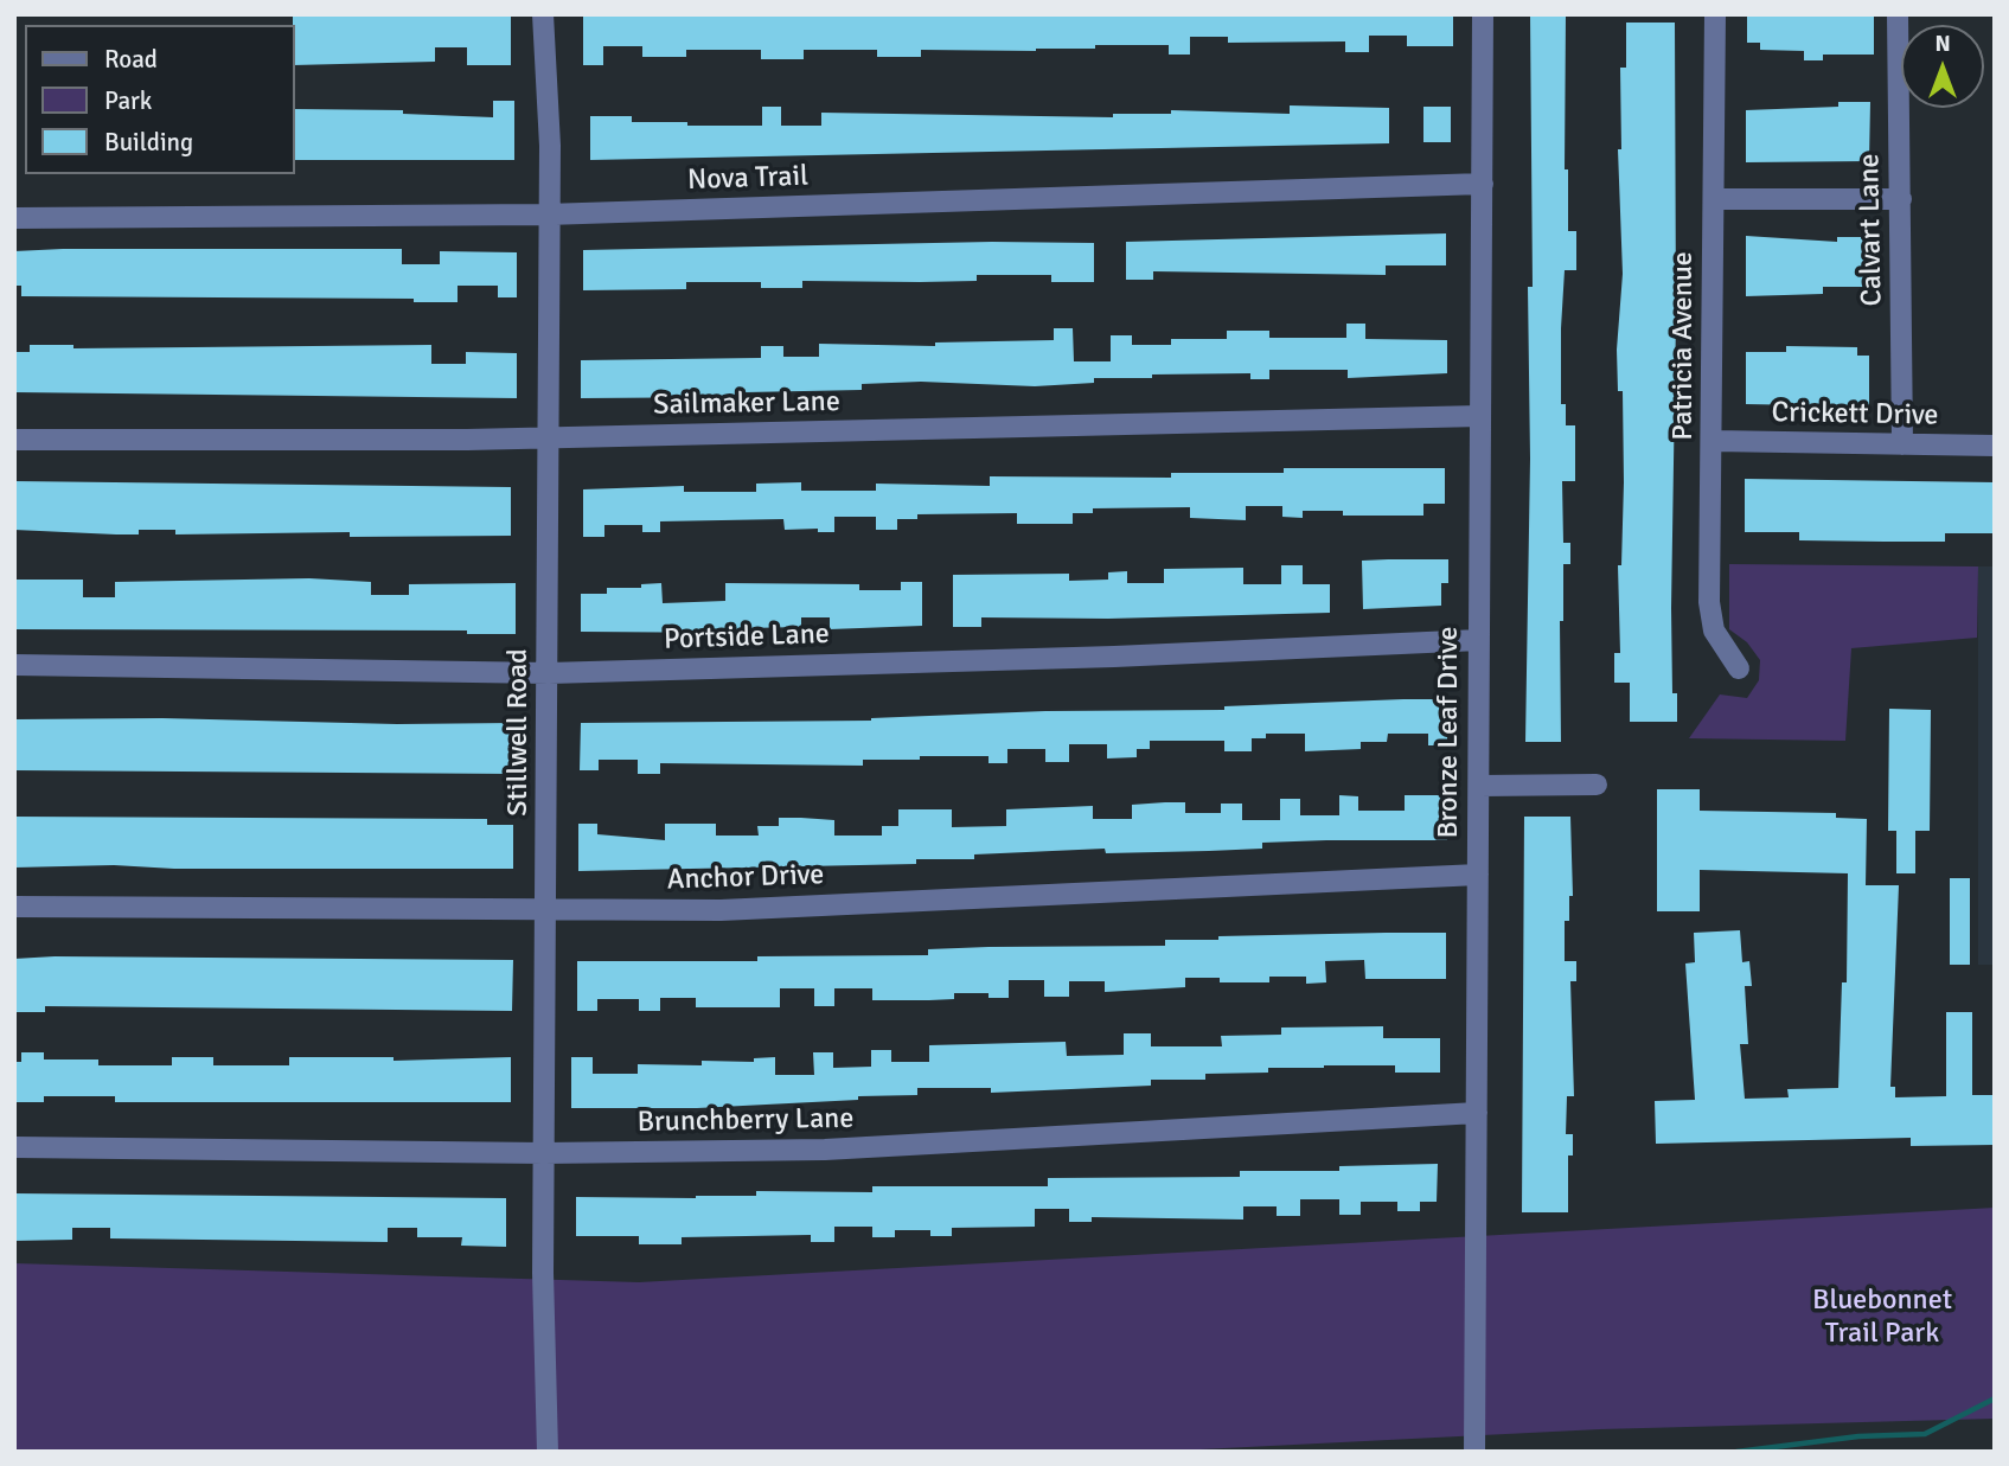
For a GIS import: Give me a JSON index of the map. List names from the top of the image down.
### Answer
{
  "streets": {
    "street": [
      "Nova Trail",
      "Calvart Lane",
      "Patricia Avenue",
      "Sailmaker Lane",
      "Crickett Drive",
      "Portside Lane",
      "Stillwell Road",
      "Bronze Leaf Drive",
      "Anchor Drive",
      "Brunchberry Lane"
    ]
  },
  "crossings": [
    ["Nova Trail", "Stillwell Road"],
    ["Nova Trail", "Bronze Leaf Drive"],
    ["Calvart Lane", "Crickett Drive"],
    ["Patricia Avenue", "Crickett Drive"],
    ["Sailmaker Lane", "Stillwell Road"],
    ["Sailmaker Lane", "Bronze Leaf Drive"],
    ["Portside Lane", "Stillwell Road"],
    ["Portside Lane", "Bronze Leaf Drive"],
    ["Stillwell Road", "Anchor Drive"],
    ["Stillwell Road", "Brunchberry Lane"],
    ["Bronze Leaf Drive", "Anchor Drive"],
    ["Bronze Leaf Drive", "Brunchberry Lane"]
  ],
  "parks": ["Bluebonnet Trail Park"],
  "legend": ["Road", "Park", "Building"],
  "north": "top"
}
